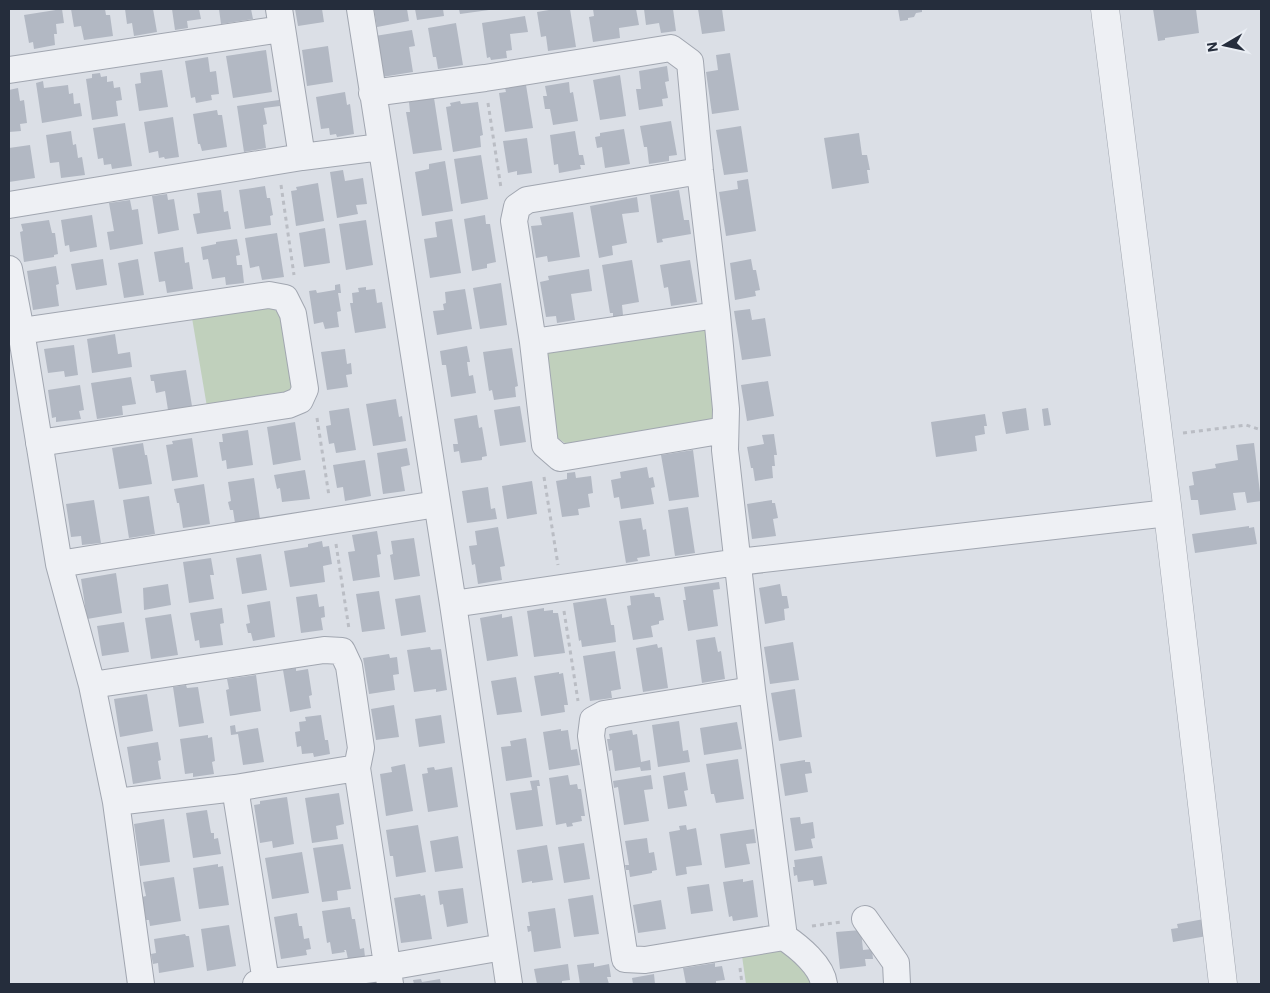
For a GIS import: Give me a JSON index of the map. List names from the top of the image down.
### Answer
{
  "north": "left"
}
